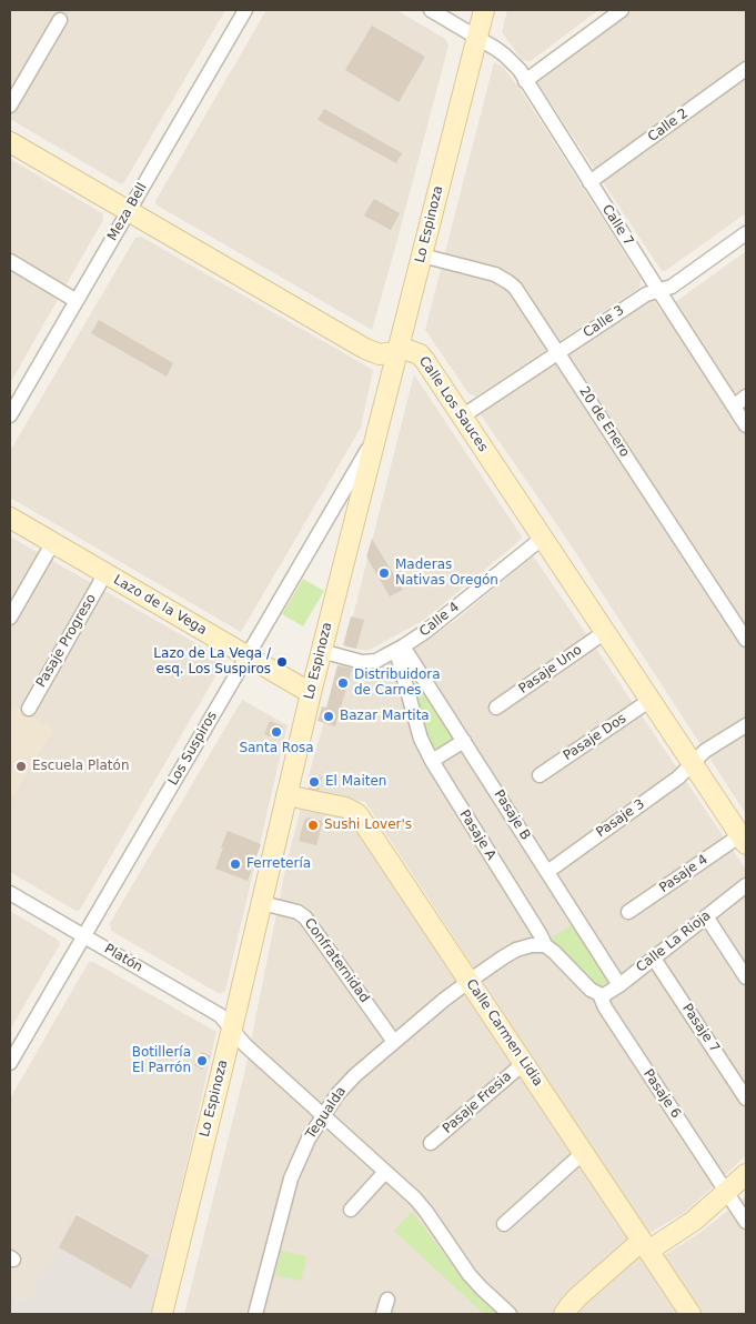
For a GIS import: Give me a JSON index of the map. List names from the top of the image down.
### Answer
{
  "streets": {
    "street": [
      "Calle 2",
      "Meza Bell",
      "Lo Espinoza",
      "Calle 7",
      "Calle 3",
      "Calle Los Sauces",
      "20 de Enero",
      "Lazo de la Vega",
      "Calle 4",
      "Pasaje Progreso",
      "Pasaje Uno",
      "Pasaje Dos",
      "Los Suspiros",
      "Pasaje B",
      "Pasaje 3",
      "Pasaje A",
      "Pasaje 4",
      "Calle La Rioja",
      "Platón",
      "Confraternidad",
      "Pasaje 7",
      "Calle Carmen Lidia",
      "Pasaje 6",
      "Pasaje Fresia",
      "Tegualda"
    ]
  },
  "crossings": [
    ["Calle 2", "Calle 7"],
    ["Meza Bell", "Calle Los Sauces"],
    ["Lo Espinoza", "Calle 7"],
    ["Lo Espinoza", "Calle Los Sauces"],
    ["Lo Espinoza", "20 de Enero"],
    ["Lo Espinoza", "Lazo de la Vega"],
    ["Lo Espinoza", "Calle 4"],
    ["Lo Espinoza", "Los Suspiros"],
    ["Lo Espinoza", "Platón"],
    ["Lo Espinoza", "Confraternidad"],
    ["Lo Espinoza", "Calle Carmen Lidia"],
    ["Calle 7", "Calle 3"],
    ["Calle 3", "Calle Los Sauces"],
    ["Calle 3", "20 de Enero"],
    ["Calle Los Sauces", "Calle 4"],
    ["Calle Los Sauces", "Pasaje Uno"],
    ["Calle Los Sauces", "Pasaje Dos"],
    ["Calle Los Sauces", "Pasaje 3"],
    ["Calle Los Sauces", "Pasaje 4"],
    ["Lazo de la Vega", "Pasaje Progreso"],
    ["Lazo de la Vega", "Los Suspiros"],
    ["Calle 4", "Pasaje B"],
    ["Calle 4", "Pasaje A"],
    ["Los Suspiros", "Platón"],
    ["Pasaje B", "Pasaje 3"],
    ["Pasaje B", "Pasaje A"],
    ["Pasaje B", "Calle La Rioja"],
    ["Pasaje A", "Calle La Rioja"],
    ["Pasaje A", "Pasaje 6"],
    ["Pasaje A", "Tegualda"],
    ["Calle La Rioja", "Pasaje 7"],
    ["Calle La Rioja", "Pasaje 6"],
    ["Platón", "Tegualda"],
    ["Confraternidad", "Tegualda"],
    ["Calle Carmen Lidia", "Pasaje Fresia"],
    ["Calle Carmen Lidia", "Tegualda"]
  ],
  "places": [
    "Maderas Nativas Oregón",
    "Lazo de La Vega / esq. Los Suspiros",
    "Distribuidora de Carnes",
    "Bazar Martita",
    "Santa Rosa",
    "Escuela Platón",
    "El Maiten",
    "Sushi Lover's",
    "Ferretería",
    "Botillería El Parrón"
  ]
}
